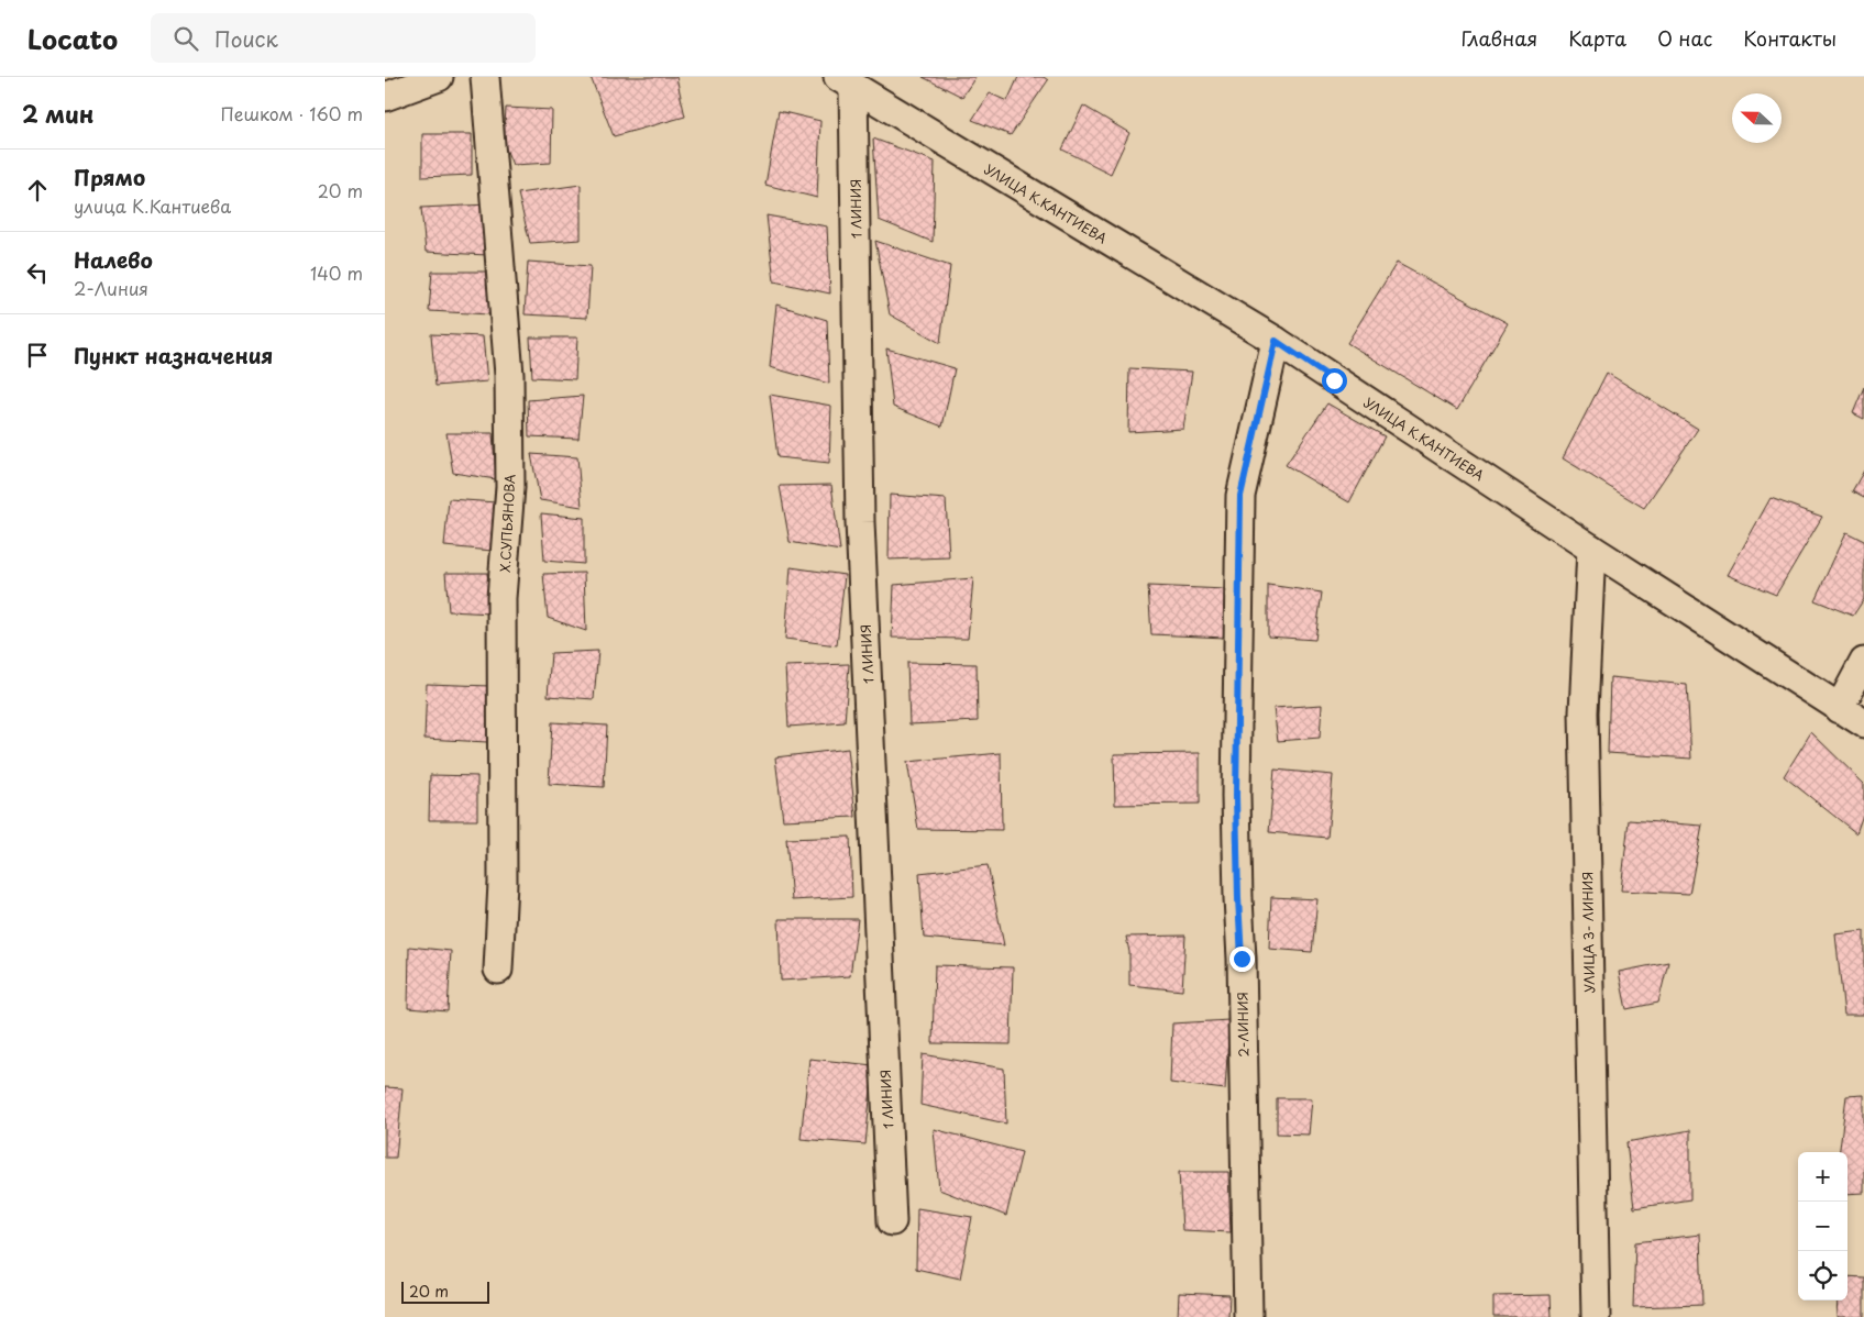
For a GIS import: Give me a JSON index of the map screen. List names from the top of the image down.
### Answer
{
  "streets": {
    "street": [
      "УЛИЦА К.КАНТИЕВА",
      "1 ЛИНИЯ",
      "Х.СУПЬЯНОВА",
      "УЛИЦА 3- ЛИНИЯ",
      "2-ЛИНИЯ"
    ]
  },
  "crossings": [
    ["УЛИЦА К.КАНТИЕВА", "1 ЛИНИЯ"],
    ["УЛИЦА К.КАНТИЕВА", "УЛИЦА 3- ЛИНИЯ"],
    ["УЛИЦА К.КАНТИЕВА", "2-ЛИНИЯ"]
  ],
  "scale_bar": "20 m",
  "north": "left",
  "page": {
    "header": "Locato",
    "search": "Поиск",
    "nav": [
      "Главная",
      "Карта",
      "О нас",
      "Контакты"
    ],
    "heading": ["2 мин", "Пешком · 160 m"],
    "list": [
      ["Прямо", "улица К.Кантиева", "20 m"],
      ["Налево", "2-Линия", "140 m"],
      "Пункт назначения"
    ],
    "map_buttons": ["+", "−"],
    "scale": "20 m"
  }
}
